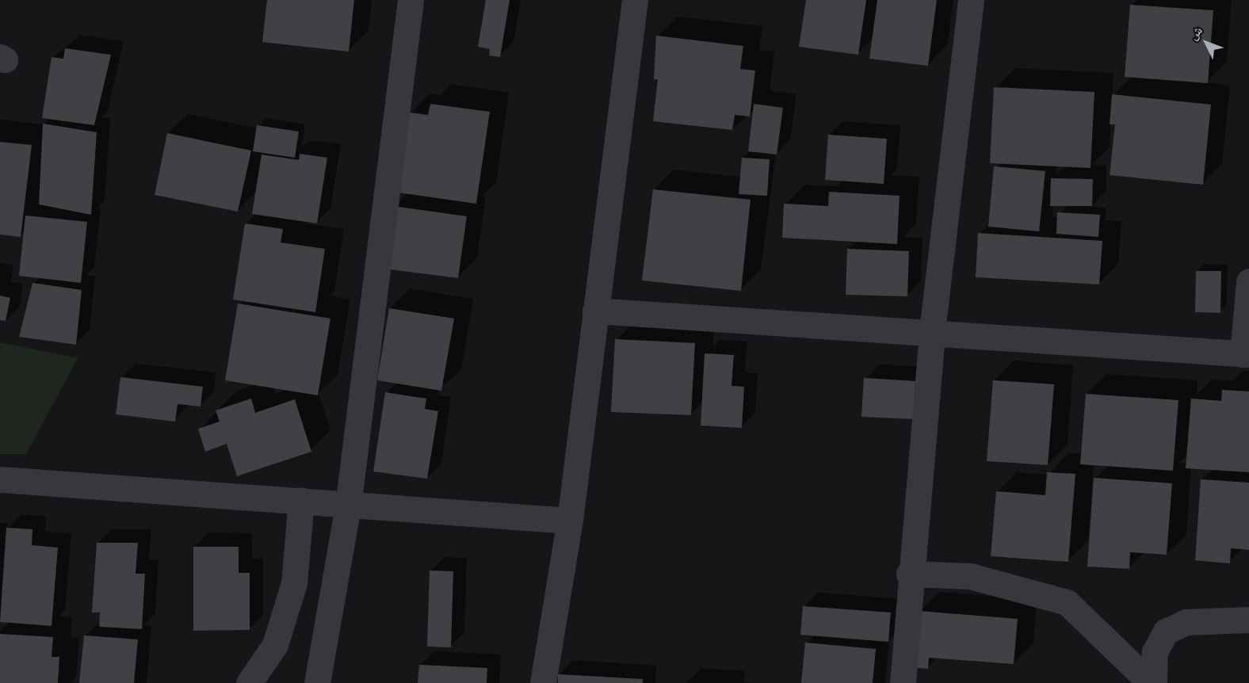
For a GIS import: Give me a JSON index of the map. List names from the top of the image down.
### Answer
{
  "north": "top left"
}
